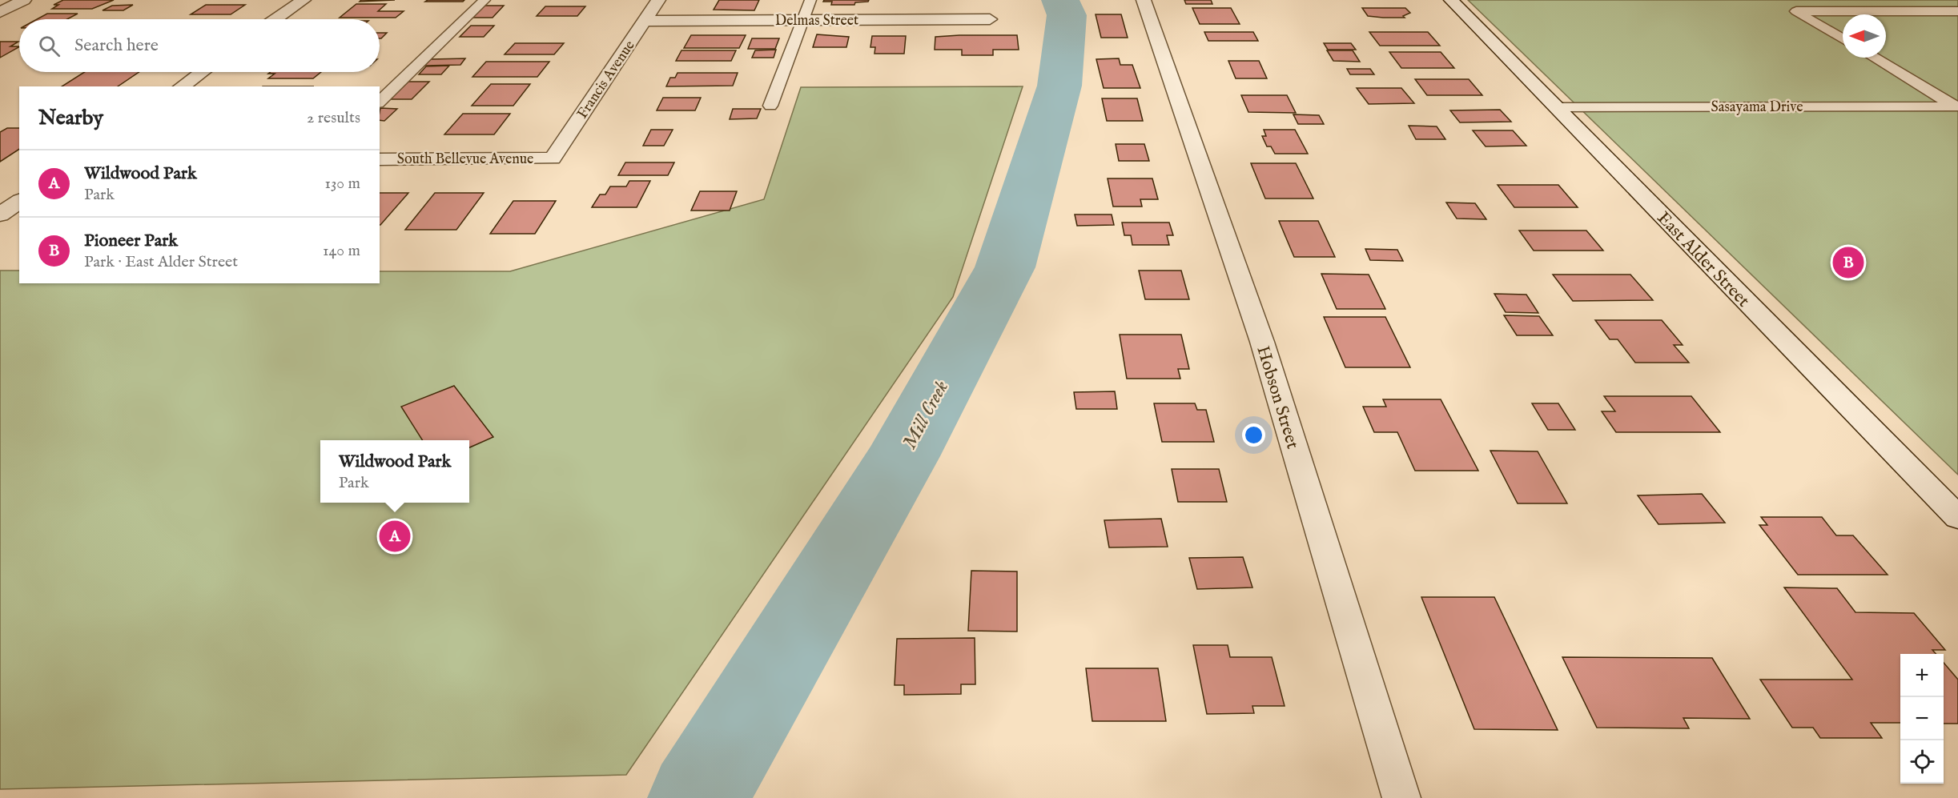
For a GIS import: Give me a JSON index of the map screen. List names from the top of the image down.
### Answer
{
  "streets": {
    "street": [
      "Delmas Street",
      "Francis Avenue",
      "South Bellevue Avenue",
      "East Alder Street",
      "Hobson Street"
    ],
    "lane": ["Sasayama Drive"]
  },
  "crossings": [
    ["Delmas Street", "Francis Avenue"],
    ["Francis Avenue", "South Bellevue Avenue"],
    ["Sasayama Drive", "East Alder Street"]
  ],
  "water": ["Mill Creek"],
  "north": "left",
  "page": {
    "search": "Search here",
    "heading": ["Nearby", "2 results"],
    "list": [
      {
        "mark": "A",
        "name": "Wildwood Park",
        "note": "Park",
        "value": "130 m"
      },
      {
        "mark": "B",
        "name": "Pioneer Park",
        "note": "Park · East Alder Street",
        "value": "140 m"
      }
    ],
    "pins": ["B", "A"],
    "popup": ["Wildwood Park", "Park"],
    "map_buttons": ["+", "−"]
  }
}
